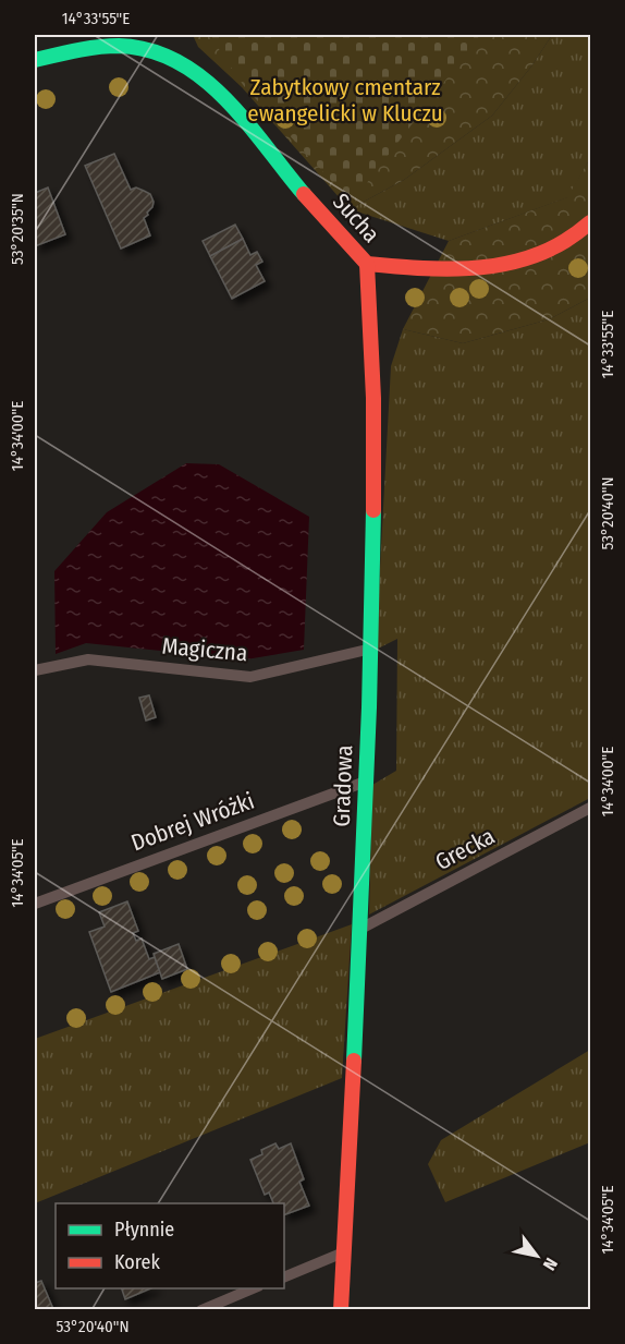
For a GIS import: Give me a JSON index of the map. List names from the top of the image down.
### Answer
{
  "streets": {
    "street": ["Sucha", "Gradowa"],
    "lane": ["Magiczna", "Dobrej Wróżki", "Grecka"]
  },
  "crossings": [
    ["Sucha", "Gradowa"],
    ["Magiczna", "Gradowa"],
    ["Gradowa", "Dobrej Wróżki"],
    ["Gradowa", "Grecka"]
  ],
  "parks": ["Zabytkowy cmentarz ewangelicki w Kluczu"],
  "legend": ["Płynnie", "Korek"],
  "north": "bottom right",
  "coordinates": [
    "14°33'55\"E",
    "53°20'35\"N",
    "14°34'00\"E",
    "53°20'40\"N",
    "14°34'05\"E"
  ]
}
